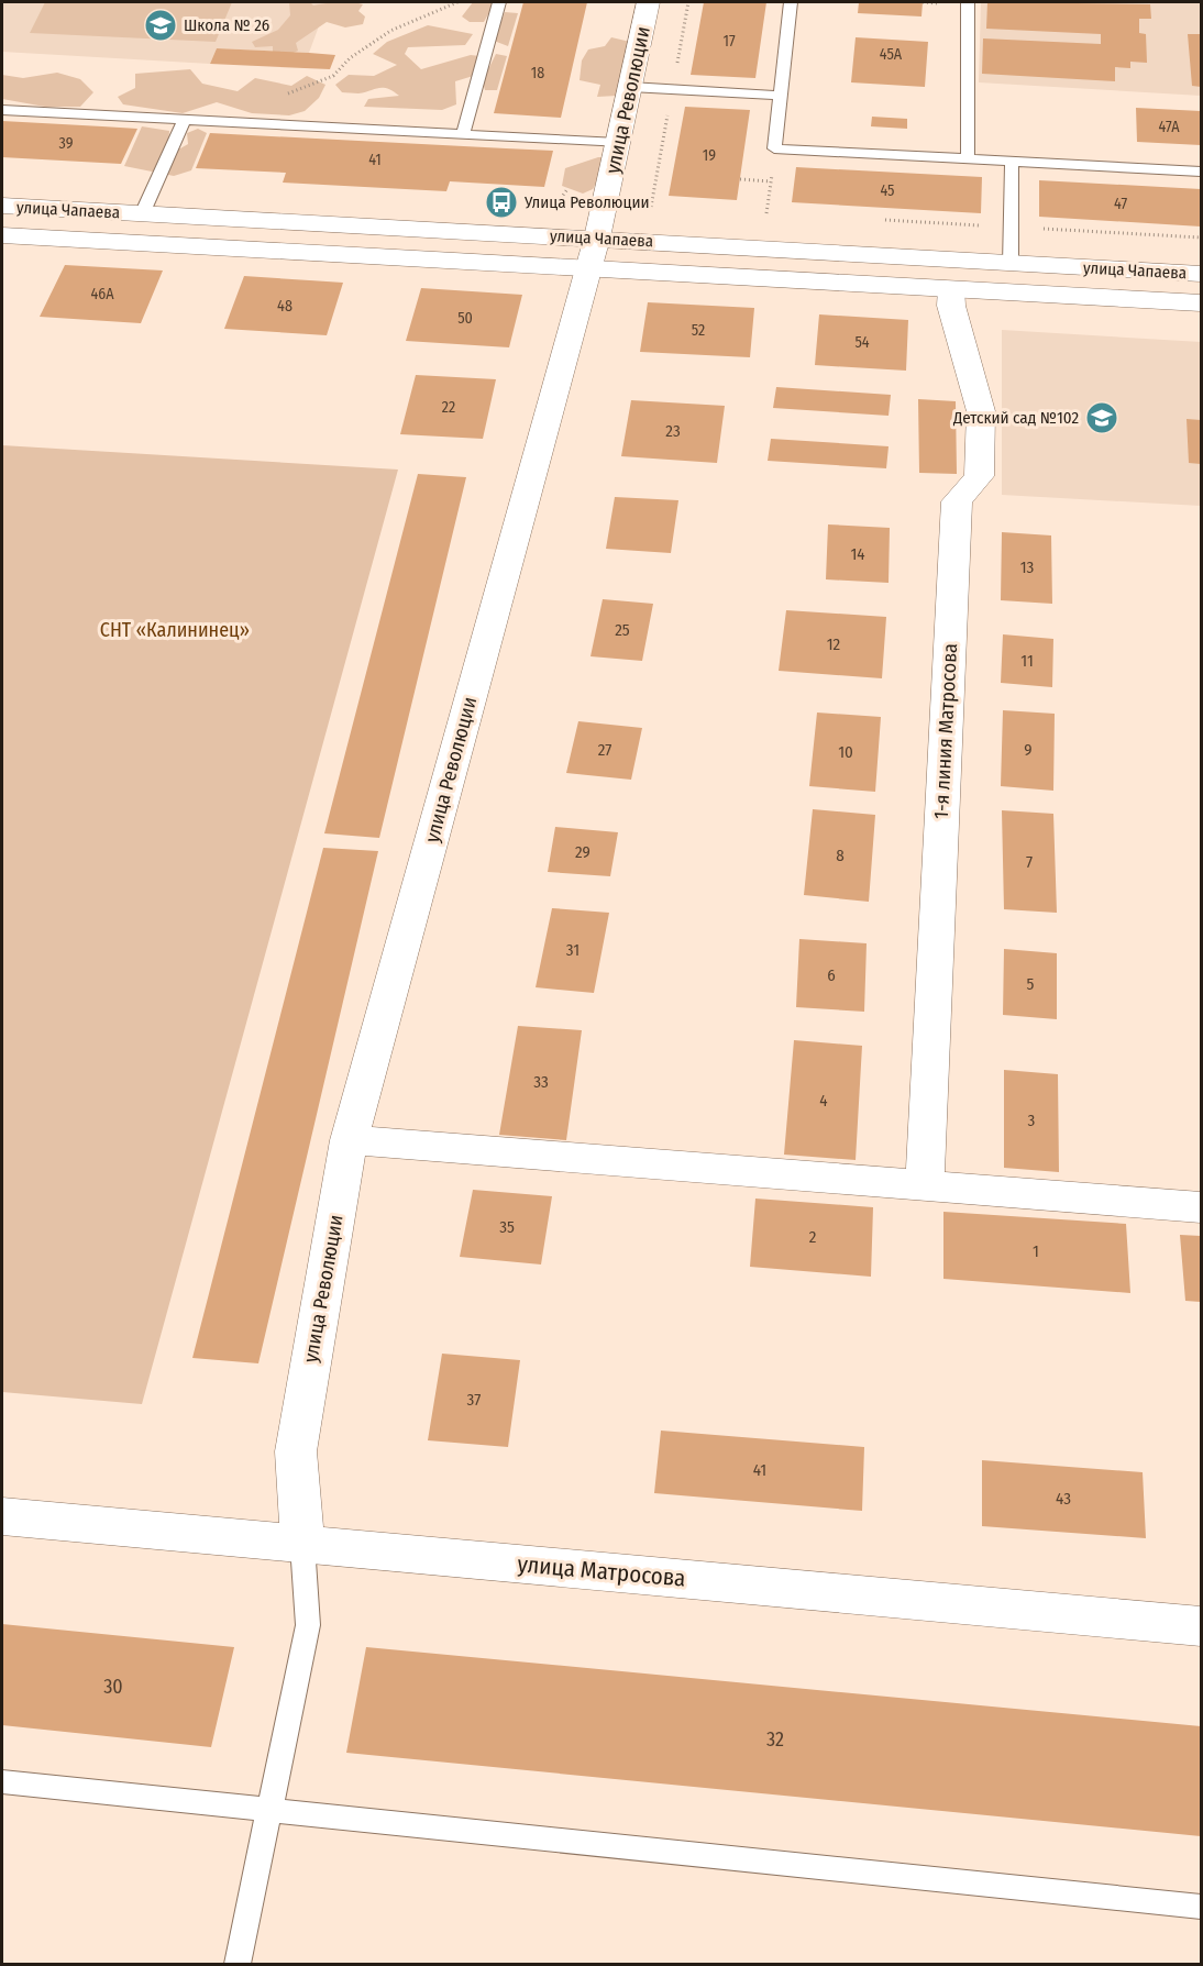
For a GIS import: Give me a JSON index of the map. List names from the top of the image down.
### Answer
{
  "streets": {
    "street": [
      "улица Революции",
      "улица Чапаева",
      "1-я линия Матросова",
      "улица Матросова"
    ]
  },
  "crossings": [
    ["улица Революции", "улица Чапаева"],
    ["улица Революции", "улица Матросова"]
  ],
  "parks": ["СНТ «Калининец»"],
  "places": {
    "school or university": ["Школа № 26", "Детский сад №102"],
    "bus stop": ["Улица Революции"]
  },
  "house_numbers": [
    "17",
    "45А",
    "18",
    "47А",
    "39",
    "19",
    "41",
    "45",
    "47",
    "46А",
    "48",
    "50",
    "52",
    "54",
    "22",
    "23",
    "14",
    "13",
    "25",
    "12",
    "11",
    "27",
    "9",
    "10",
    "29",
    "8",
    "7",
    "31",
    "6",
    "5",
    "33",
    "4",
    "3",
    "35",
    "2",
    "1",
    "37",
    "41",
    "43",
    "30",
    "32"
  ]
}
